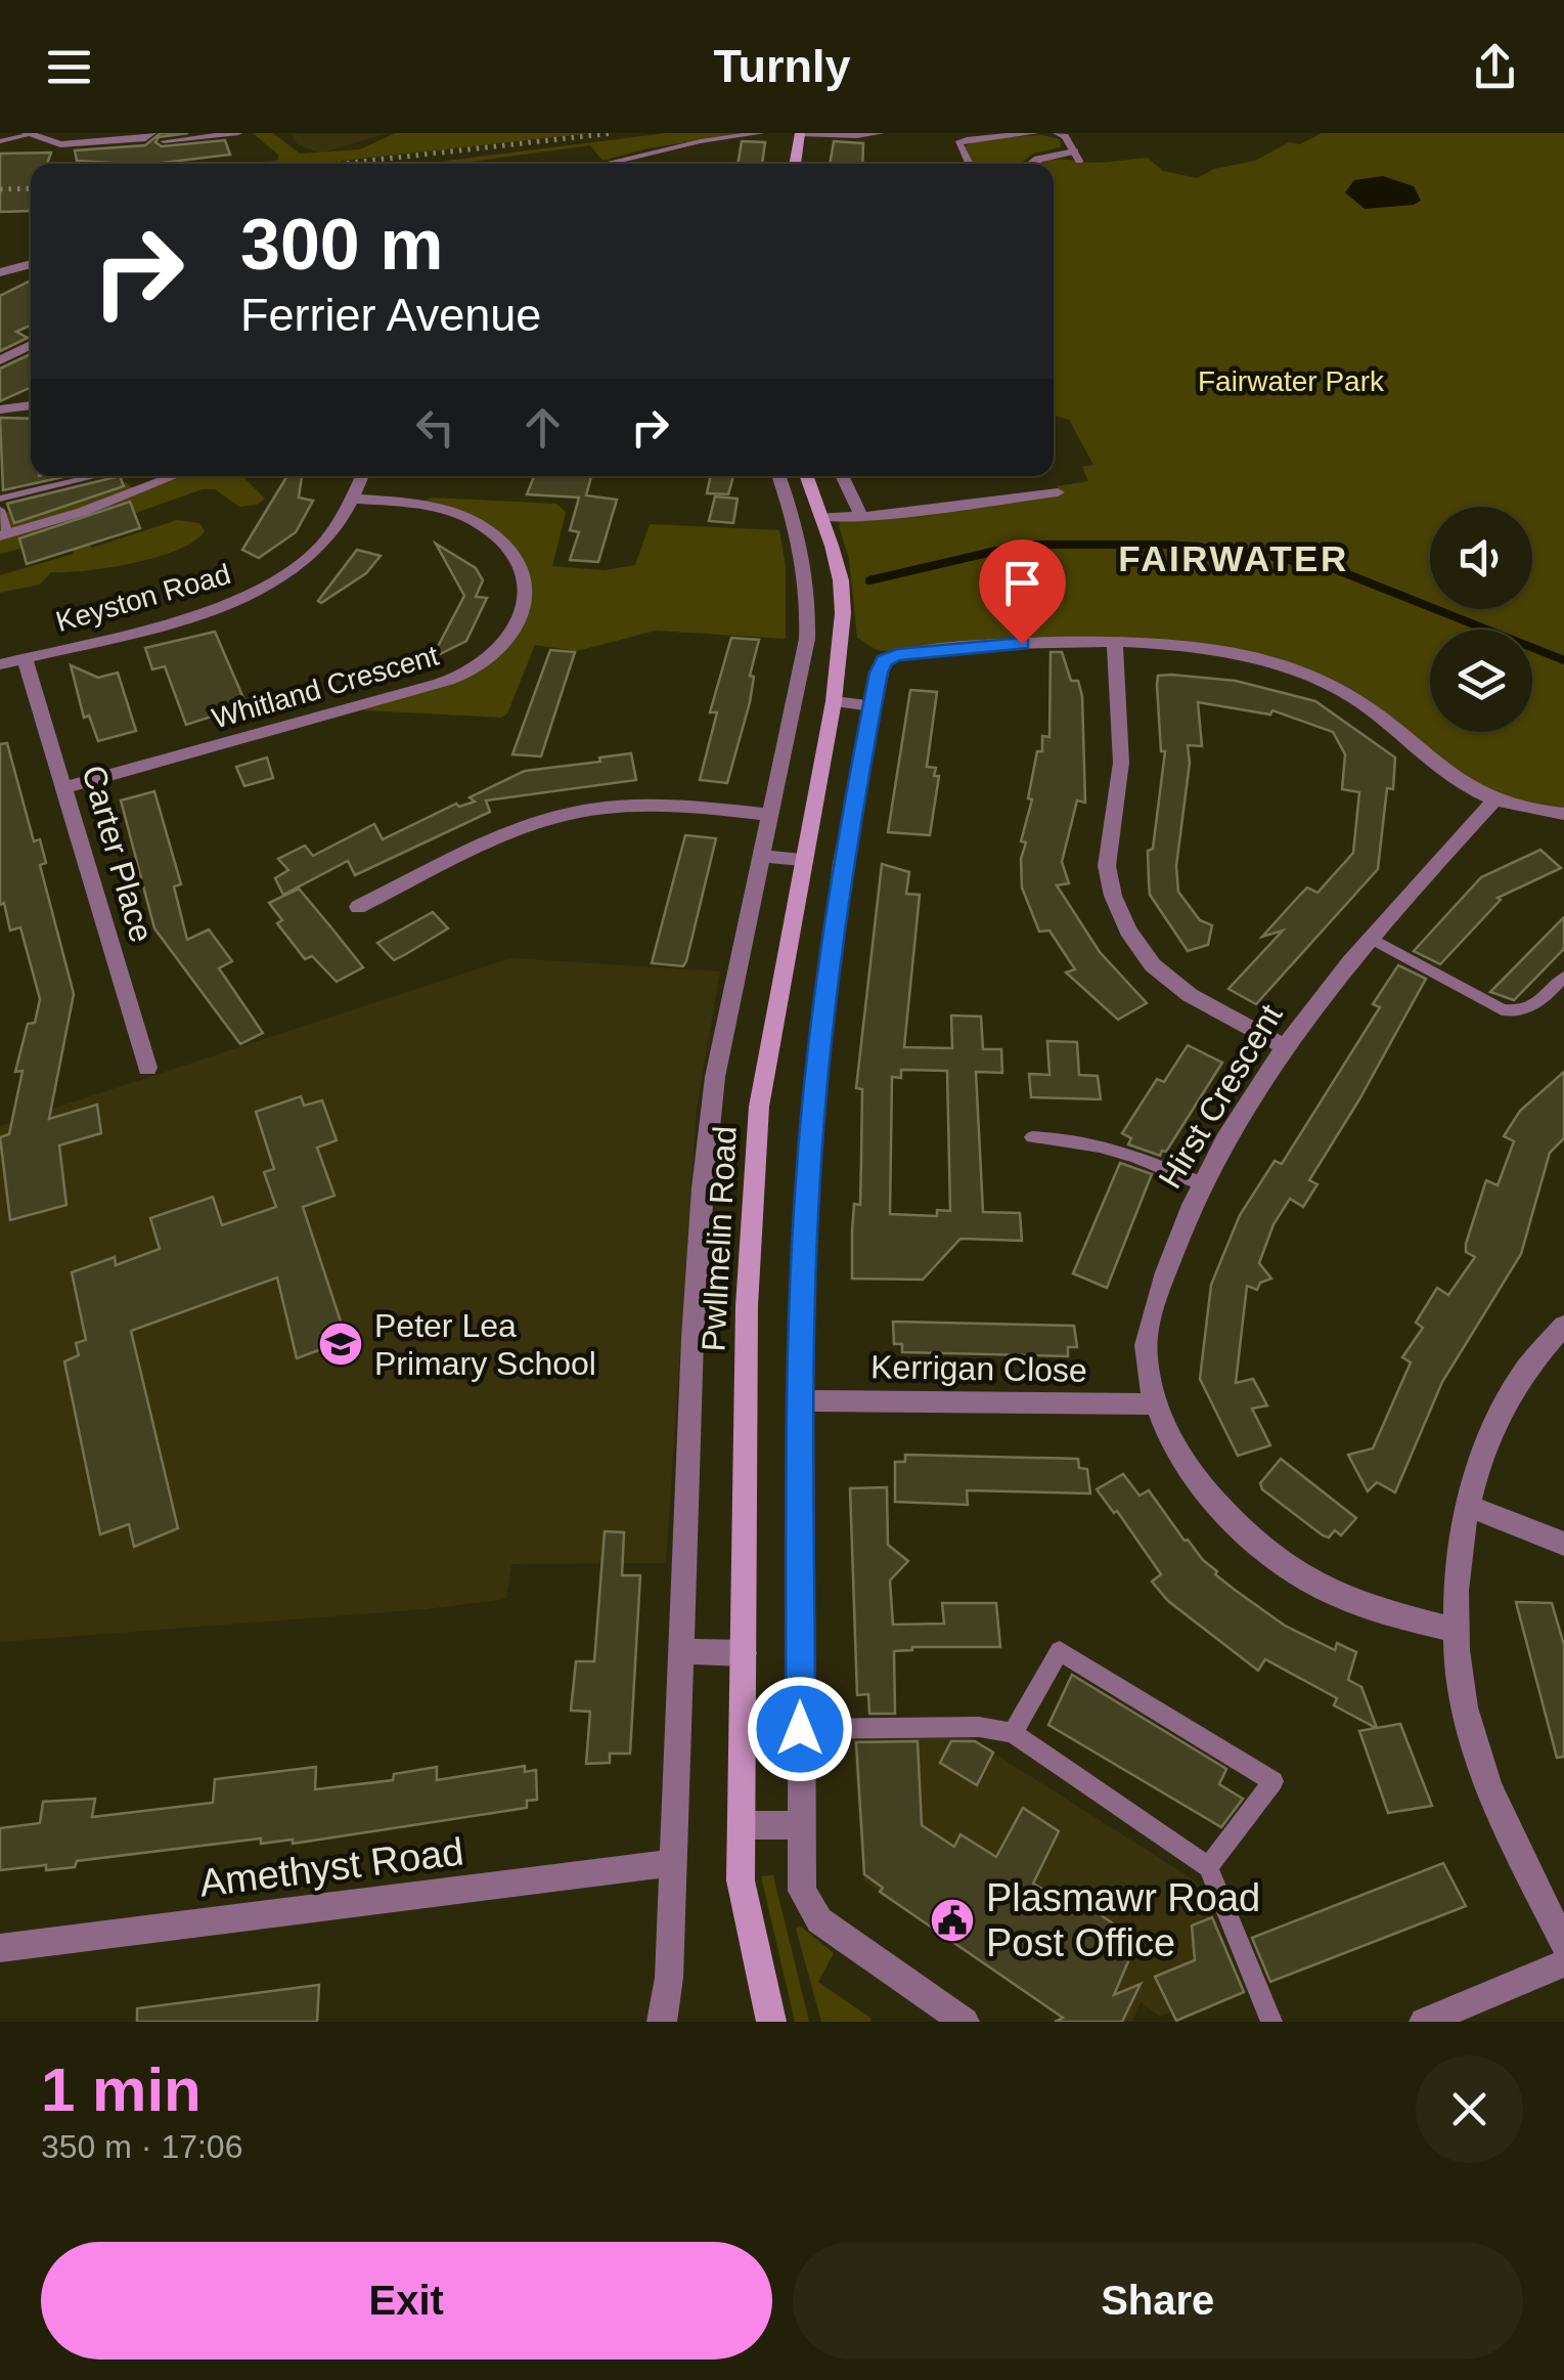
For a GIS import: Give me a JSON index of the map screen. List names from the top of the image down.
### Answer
{
  "streets": {
    "street": [
      "Keyston Road",
      "Whitland Crescent",
      "Carter Place",
      "Hirst Crescent",
      "Pwllmelin Road",
      "Kerrigan Close",
      "Amethyst Road"
    ]
  },
  "crossings": [
    ["Keyston Road", "Whitland Crescent"],
    ["Keyston Road", "Carter Place"],
    ["Whitland Crescent", "Carter Place"],
    ["Hirst Crescent", "Kerrigan Close"],
    ["Pwllmelin Road", "Amethyst Road"]
  ],
  "districts": ["FAIRWATER"],
  "parks": ["Fairwater Park"],
  "places": {
    "school or university": ["Peter Lea Primary School"],
    "public building": ["Plasmawr Road Post Office"]
  },
  "page": {
    "header": "Turnly",
    "turn": ["300 m", "Ferrier Avenue"],
    "heading": ["1 min", "350 m · 17:06"],
    "buttons": ["Exit", "Share"]
  }
}
